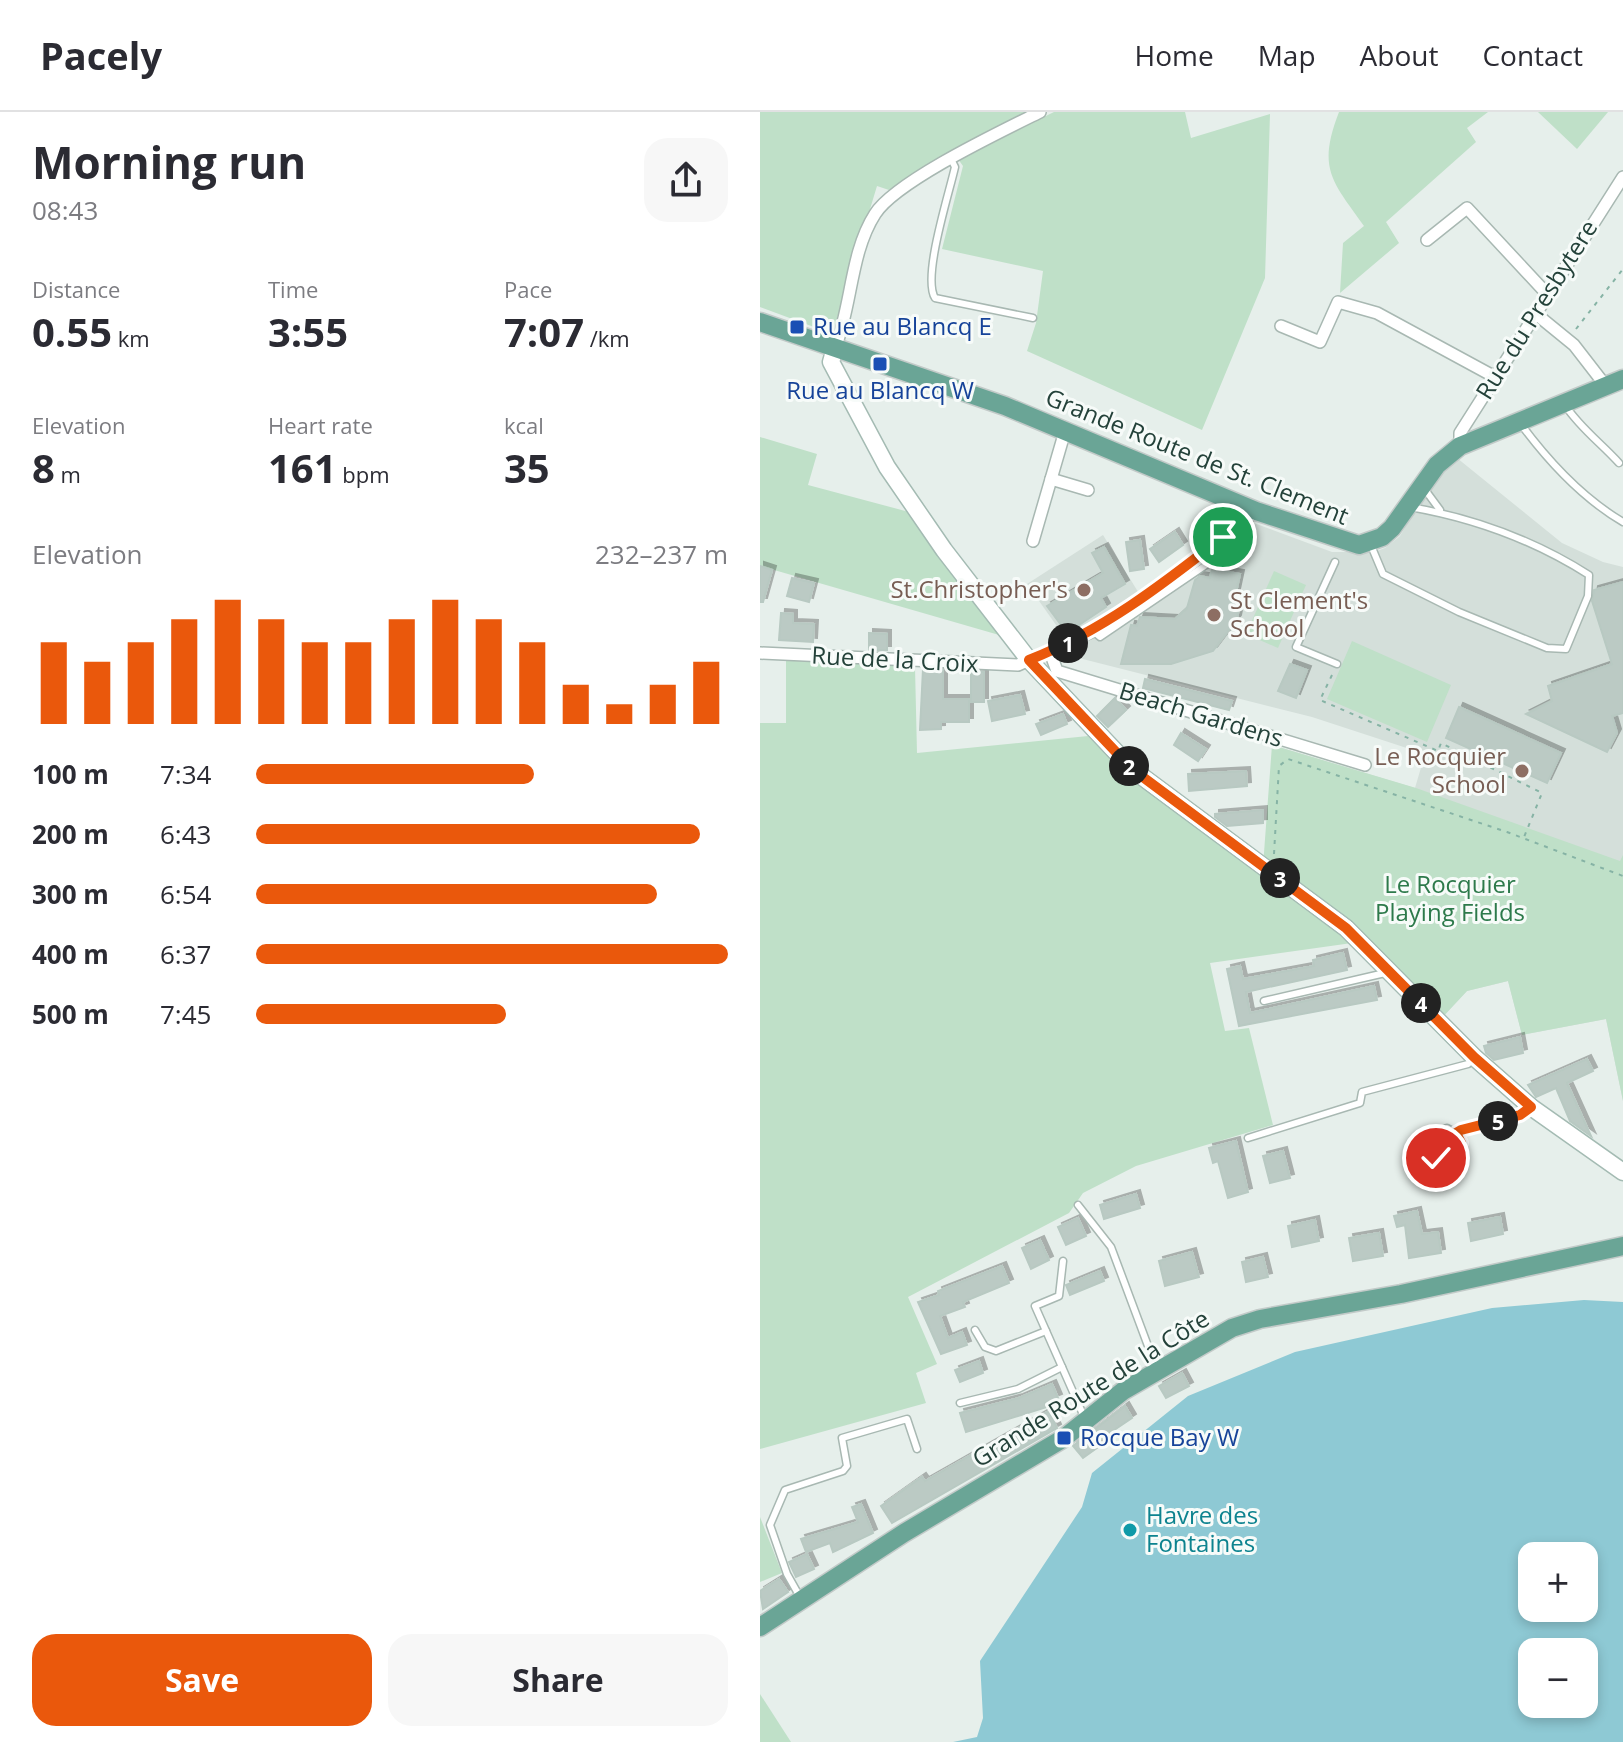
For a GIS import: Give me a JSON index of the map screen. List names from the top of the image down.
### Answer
{
  "streets": {
    "main road": ["Grande Route de St. Clement", "Grande Route de la Côte"],
    "street": ["Rue du Presbytere", "Rue de la Croix", "Beach Gardens"]
  },
  "crossings": [
    ["Rue du Presbytere", "Grande Route de St. Clement"],
    ["Grande Route de St. Clement", "Rue de la Croix"],
    ["Rue de la Croix", "Beach Gardens"]
  ],
  "parks": ["Le Rocquier Playing Fields"],
  "places": {
    "transit": ["Rue au Blancq E", "Rue au Blancq W", "Rocque Bay W"],
    "other": [
      "St.Christopher's",
      "St Clement's School",
      "Le Rocquier School",
      "Havre des Fontaines"
    ]
  },
  "page": {
    "header": "Pacely",
    "nav": [
      "Home",
      "Map",
      "About",
      "Contact"
    ],
    "heading": ["Morning run", "08:43"],
    "stats": [
      ["Distance", "0.55 km"],
      ["Time", "3:55"],
      ["Pace", "7:07 /km"],
      ["Elevation", "8 m"],
      ["Heart rate", "161 bpm"],
      ["kcal", "35"]
    ],
    "chart": ["Elevation", "232–237 m"],
    "pins": [
      "1",
      "2",
      "3",
      "4",
      "5"
    ],
    "list": [
      {
        "name": "100 m",
        "note": "7:34"
      },
      {
        "name": "200 m",
        "note": "6:43"
      },
      {
        "name": "300 m",
        "note": "6:54"
      },
      {
        "name": "400 m",
        "note": "6:37"
      },
      {
        "name": "500 m",
        "note": "7:45"
      }
    ],
    "map_buttons": ["+", "−"],
    "buttons": ["Save", "Share"]
  }
}
